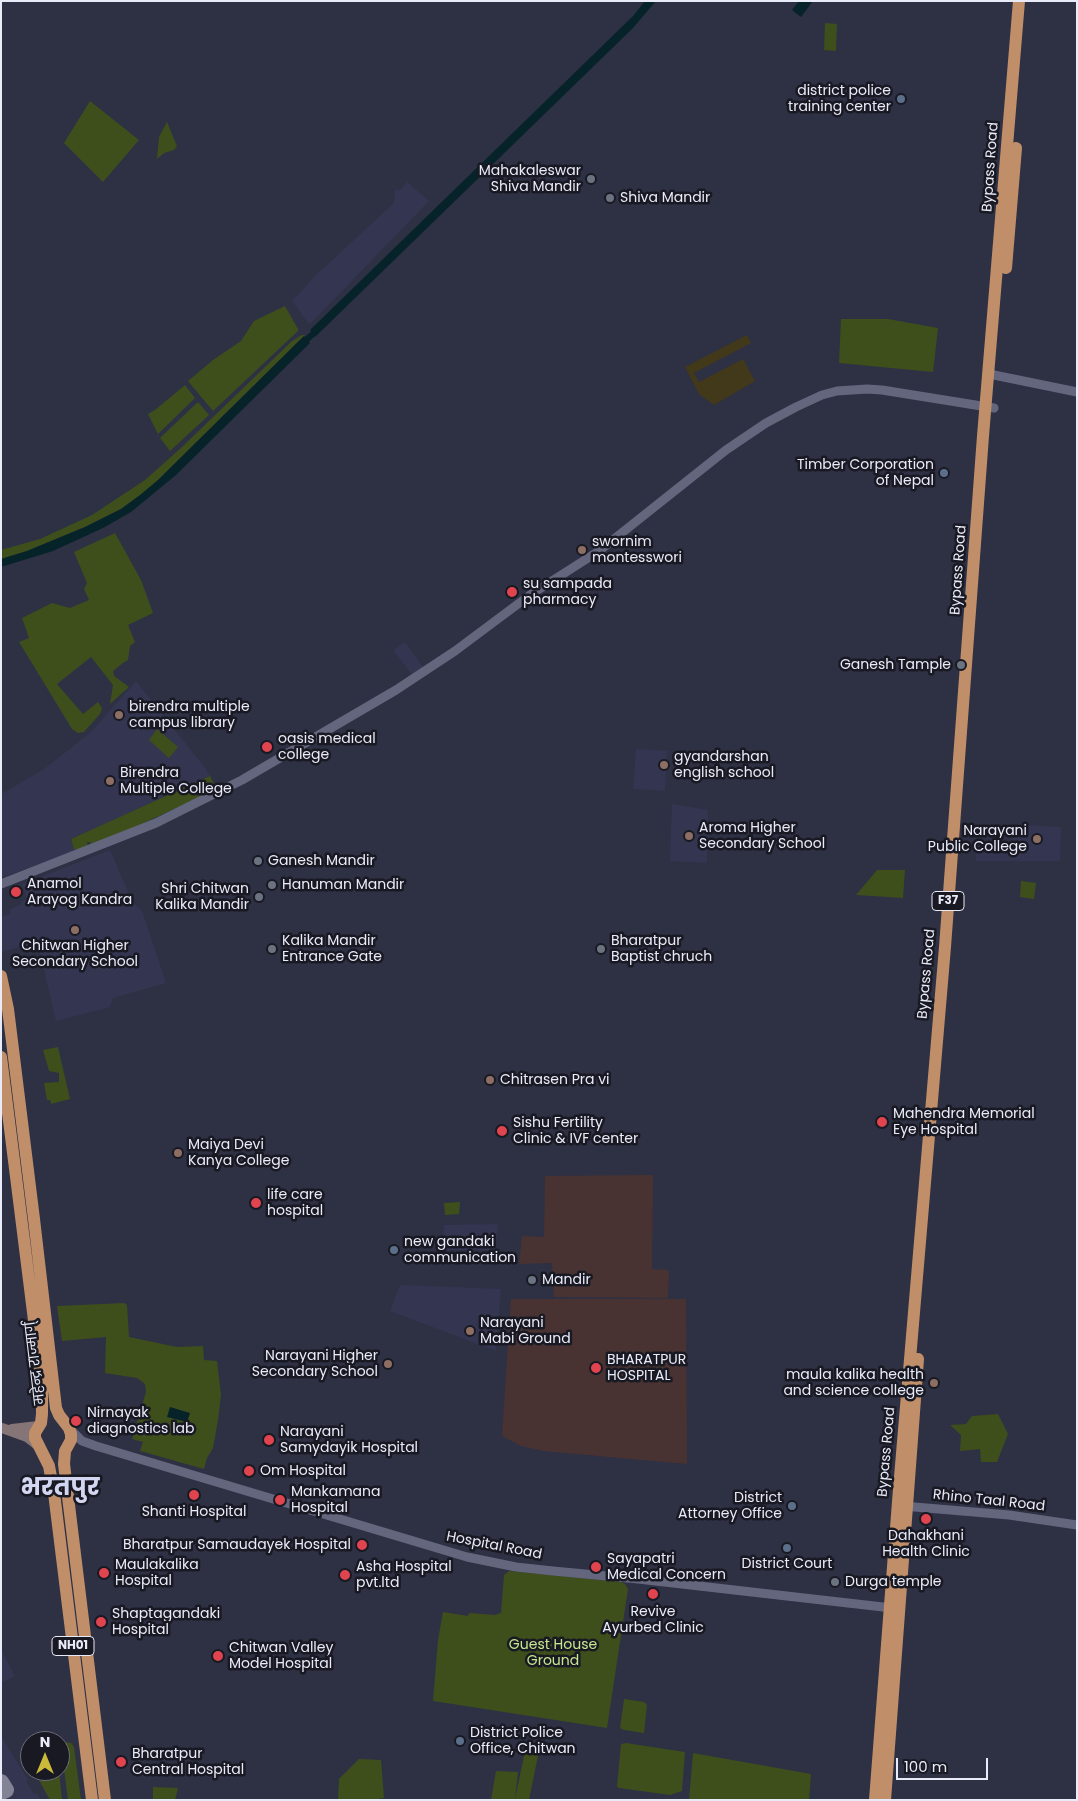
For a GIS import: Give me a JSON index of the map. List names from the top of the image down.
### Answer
{
  "streets": {
    "highway": [
      "Bypass Road",
      "F37",
      "महेन्द्र राज्मार्ग्",
      "NH01"
    ],
    "street": ["Rhino Taal Road", "Hospital Road"]
  },
  "crossings": [
    ["Bypass Road", "Rhino Taal Road"],
    ["Bypass Road", "Hospital Road"],
    ["महेन्द्र राज्मार्ग्", "Hospital Road"],
    ["महेन्द्र राज्मार्ग्", "NH01"],
    ["Hospital Road", "NH01"]
  ],
  "districts": ["भरतपुर"],
  "parks": ["Guest House Ground"],
  "places": [
    "district police training center",
    "Mahakaleswar Shiva Mandir",
    "Shiva Mandir",
    "Timber Corporation of Nepal",
    "swornim montesswori",
    "su sampada pharmacy",
    "Ganesh Tample",
    "birendra multiple campus library",
    "oasis medical college",
    "gyandarshan english school",
    "Birendra Multiple College",
    "Aroma Higher Secondary School",
    "Narayani Public College",
    "Ganesh Mandir",
    "Hanuman Mandir",
    "Anamol Arayog Kandra",
    "Shri Chitwan Kalika Mandir",
    "Chitwan Higher Secondary School",
    "Kalika Mandir Entrance Gate",
    "Bharatpur Baptist chruch",
    "Chitrasen Pra vi",
    "Mahendra Memorial Eye Hospital",
    "Sishu Fertility Clinic & IVF center",
    "Maiya Devi Kanya College",
    "life care hospital",
    "new gandaki communication",
    "Mandir",
    "Narayani Mabi Ground",
    "Narayani Higher Secondary School",
    "BHARATPUR HOSPITAL",
    "maula kalika health and science college",
    "Nirnayak diagnostics lab",
    "Narayani Samydayik Hospital",
    "Om Hospital",
    "Shanti Hospital",
    "Mankamana Hospital",
    "District Attorney Office",
    "Dahakhani Health Clinic",
    "Bharatpur Samaudayek Hospital",
    "District Court",
    "Sayapatri Medical Concern",
    "Maulakalika Hospital",
    "Asha Hospital pvt.ltd",
    "Durga temple",
    "Revive Ayurbed Clinic",
    "Shaptagandaki Hospital",
    "Chitwan Valley Model Hospital",
    "District Police Office, Chitwan",
    "Bharatpur Central Hospital"
  ],
  "scale_bar": "100 m",
  "north": "top"
}
